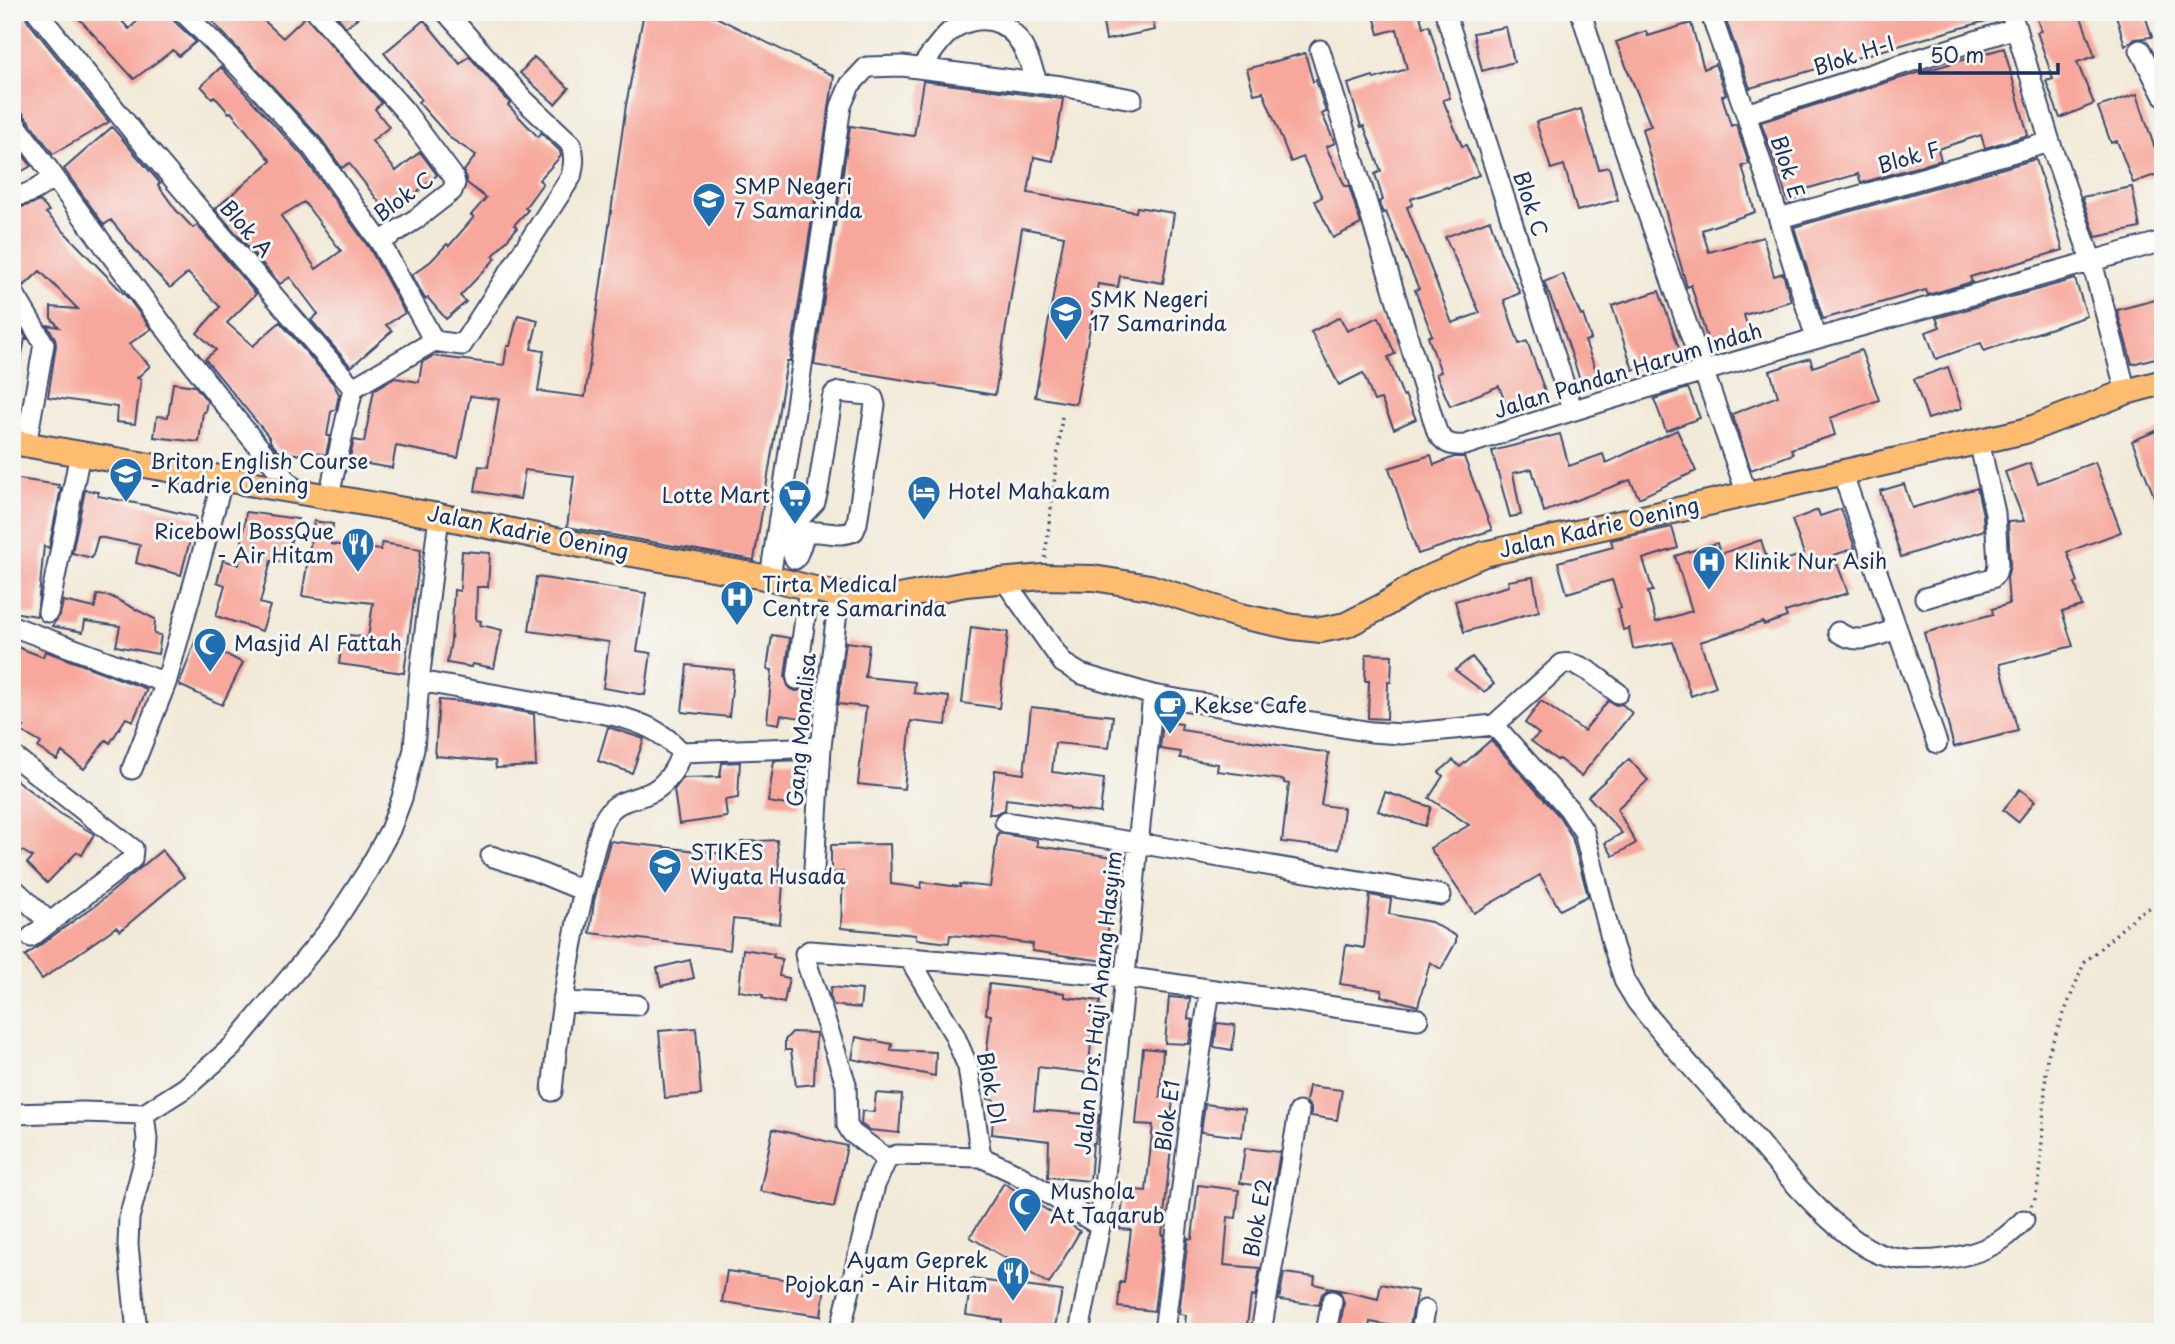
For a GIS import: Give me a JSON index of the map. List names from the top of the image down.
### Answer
{
  "streets": {
    "main road": ["Jalan Kadrie Oening"],
    "street": [
      "Blok H-I",
      "Blok F",
      "Blok E",
      "Blok C",
      "Blok A",
      "Jalan Pandan Harum Indah",
      "Gang Monalisa",
      "Jalan Drs. Haji Anang Hasyim",
      "Blok DI",
      "Blok E1",
      "Blok E2"
    ]
  },
  "crossings": [
    ["Blok H-I", "Blok E"],
    ["Blok F", "Blok E"],
    ["Blok E", "Jalan Pandan Harum Indah"],
    ["Blok C", "Jalan Pandan Harum Indah"],
    ["Jalan Kadrie Oening", "Gang Monalisa"]
  ],
  "places": {
    "school or university": [
      "SMP Negeri 7 Samarinda",
      "SMK Negeri 17 Samarinda",
      "Briton English Course - Kadrie Oening",
      "STIKES Wiyata Husada"
    ],
    "hotel": ["Hotel Mahakam"],
    "supermarket": ["Lotte Mart"],
    "restaurant": ["Ricebowl BossQue - Air Hitam", "Ayam Geprek Pojokan - Air Hitam"],
    "hospital": ["Klinik Nur Asih", "Tirta Medical Centre Samarinda"],
    "mosque": ["Masjid Al Fattah", "Mushola At Taqarub"],
    "cafe": ["Kekse Cafe"]
  },
  "scale_bar": "50 m"
}
